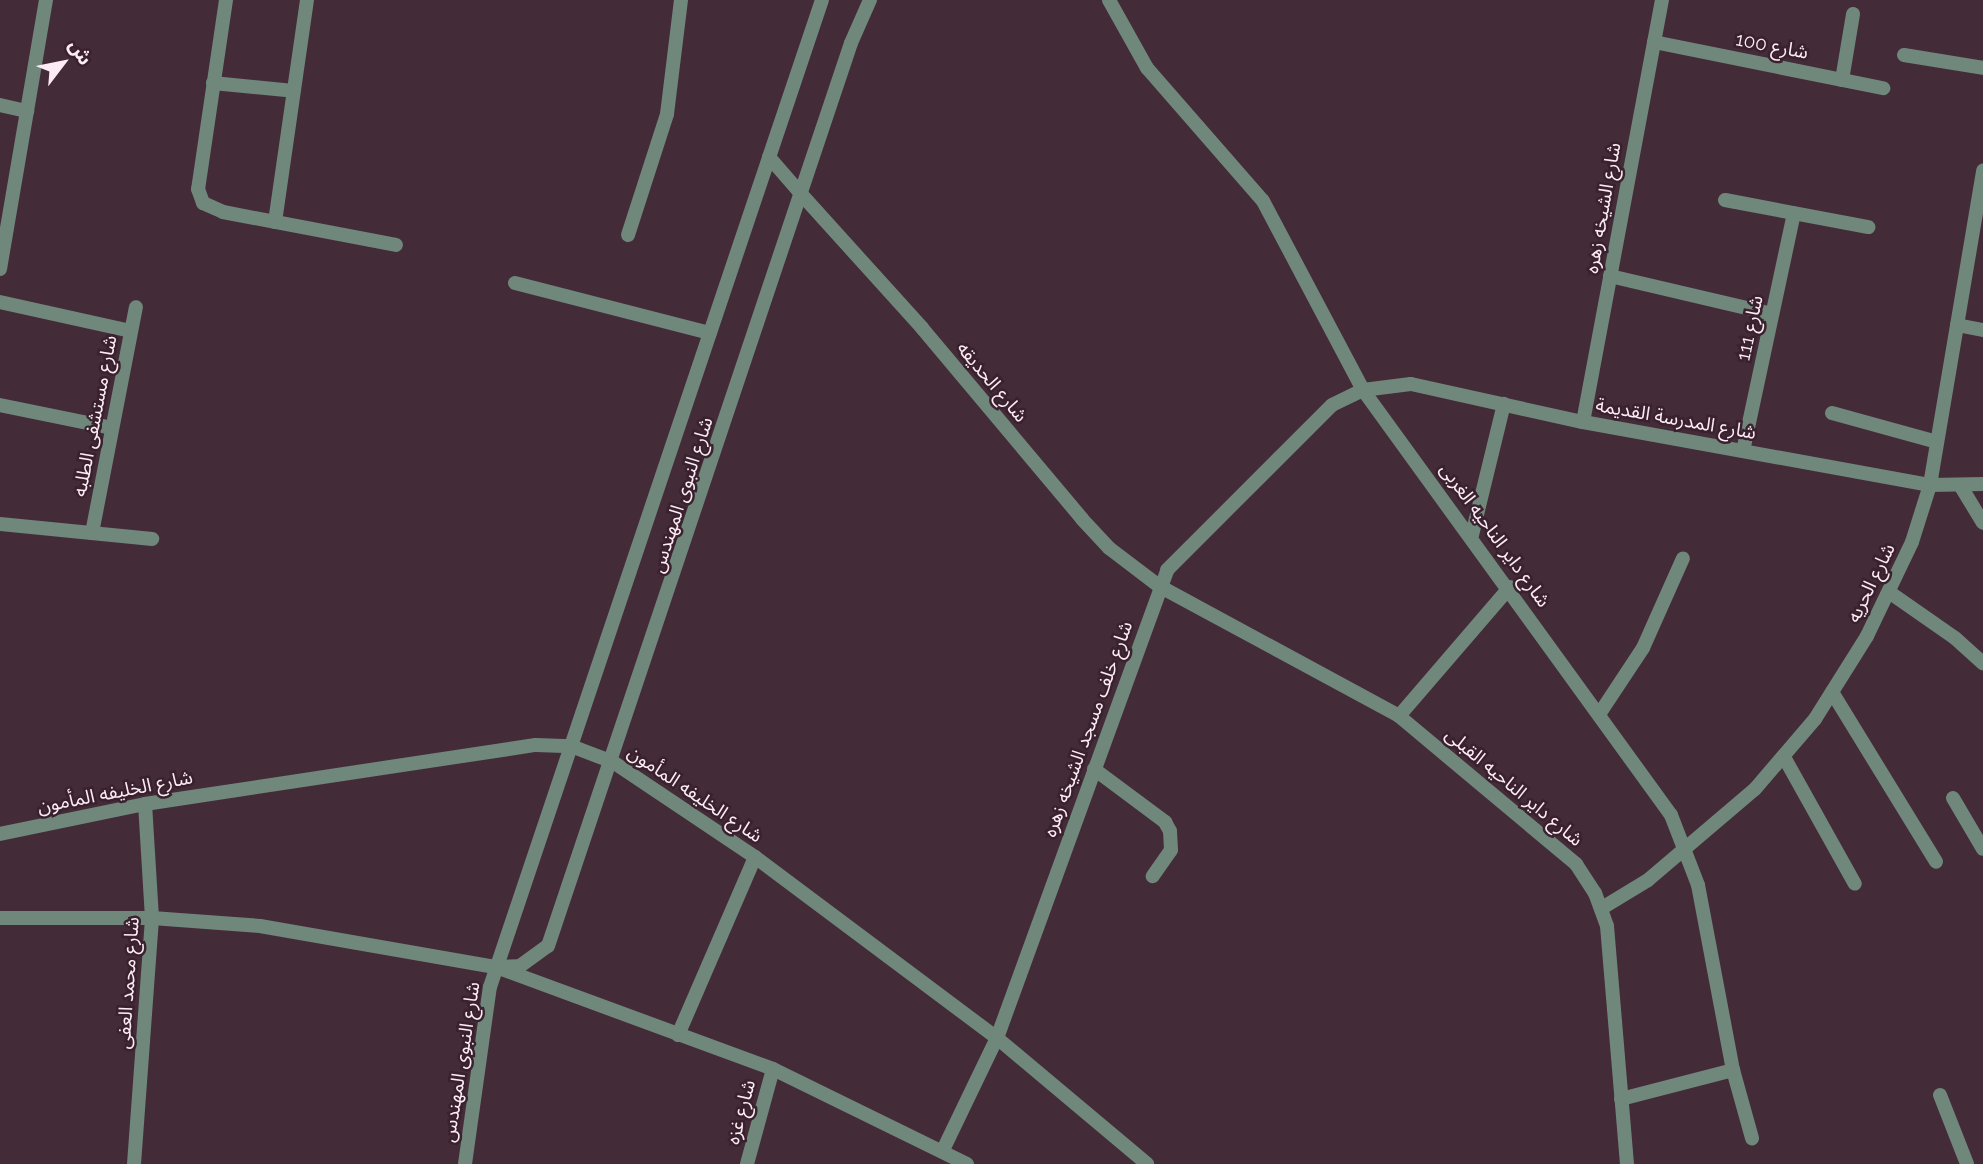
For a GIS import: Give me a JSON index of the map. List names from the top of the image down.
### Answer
{
  "streets": {
    "street": [
      "شارع 100",
      "شارع الشيخه زهره",
      "شارع 111",
      "شارع الحديقه",
      "شارع مستشفى الطلبه",
      "شارع المدرسة القديمة",
      "شارع النبوى المهندس",
      "شارع داير الناحيه الغربى",
      "شارع الحريه",
      "شارع خلف مسجد الشيخه زهره",
      "شارع داير الناحيه القبلى",
      "شارع الخليفه المأمون",
      "شارع محمد العفى",
      "شارع غزه"
    ]
  },
  "crossings": [
    ["شارع 100", "شارع الشيخه زهره"],
    ["شارع الشيخه زهره", "شارع المدرسة القديمة"],
    ["شارع 111", "شارع المدرسة القديمة"],
    ["شارع الحديقه", "شارع النبوى المهندس"],
    ["شارع الحديقه", "شارع خلف مسجد الشيخه زهره"],
    ["شارع الحديقه", "شارع داير الناحيه القبلى"],
    ["شارع المدرسة القديمة", "شارع داير الناحيه الغربى"],
    ["شارع المدرسة القديمة", "شارع الحريه"],
    ["شارع المدرسة القديمة", "شارع خلف مسجد الشيخه زهره"],
    ["شارع النبوى المهندس", "شارع الخليفه المأمون"],
    ["شارع داير الناحيه الغربى", "شارع الحريه"],
    ["شارع داير الناحيه الغربى", "شارع خلف مسجد الشيخه زهره"],
    ["شارع الحريه", "شارع داير الناحيه القبلى"],
    ["شارع خلف مسجد الشيخه زهره", "شارع داير الناحيه القبلى"],
    ["شارع خلف مسجد الشيخه زهره", "شارع الخليفه المأمون"],
    ["شارع الخليفه المأمون", "شارع محمد العفى"]
  ],
  "north": "top right"
}
